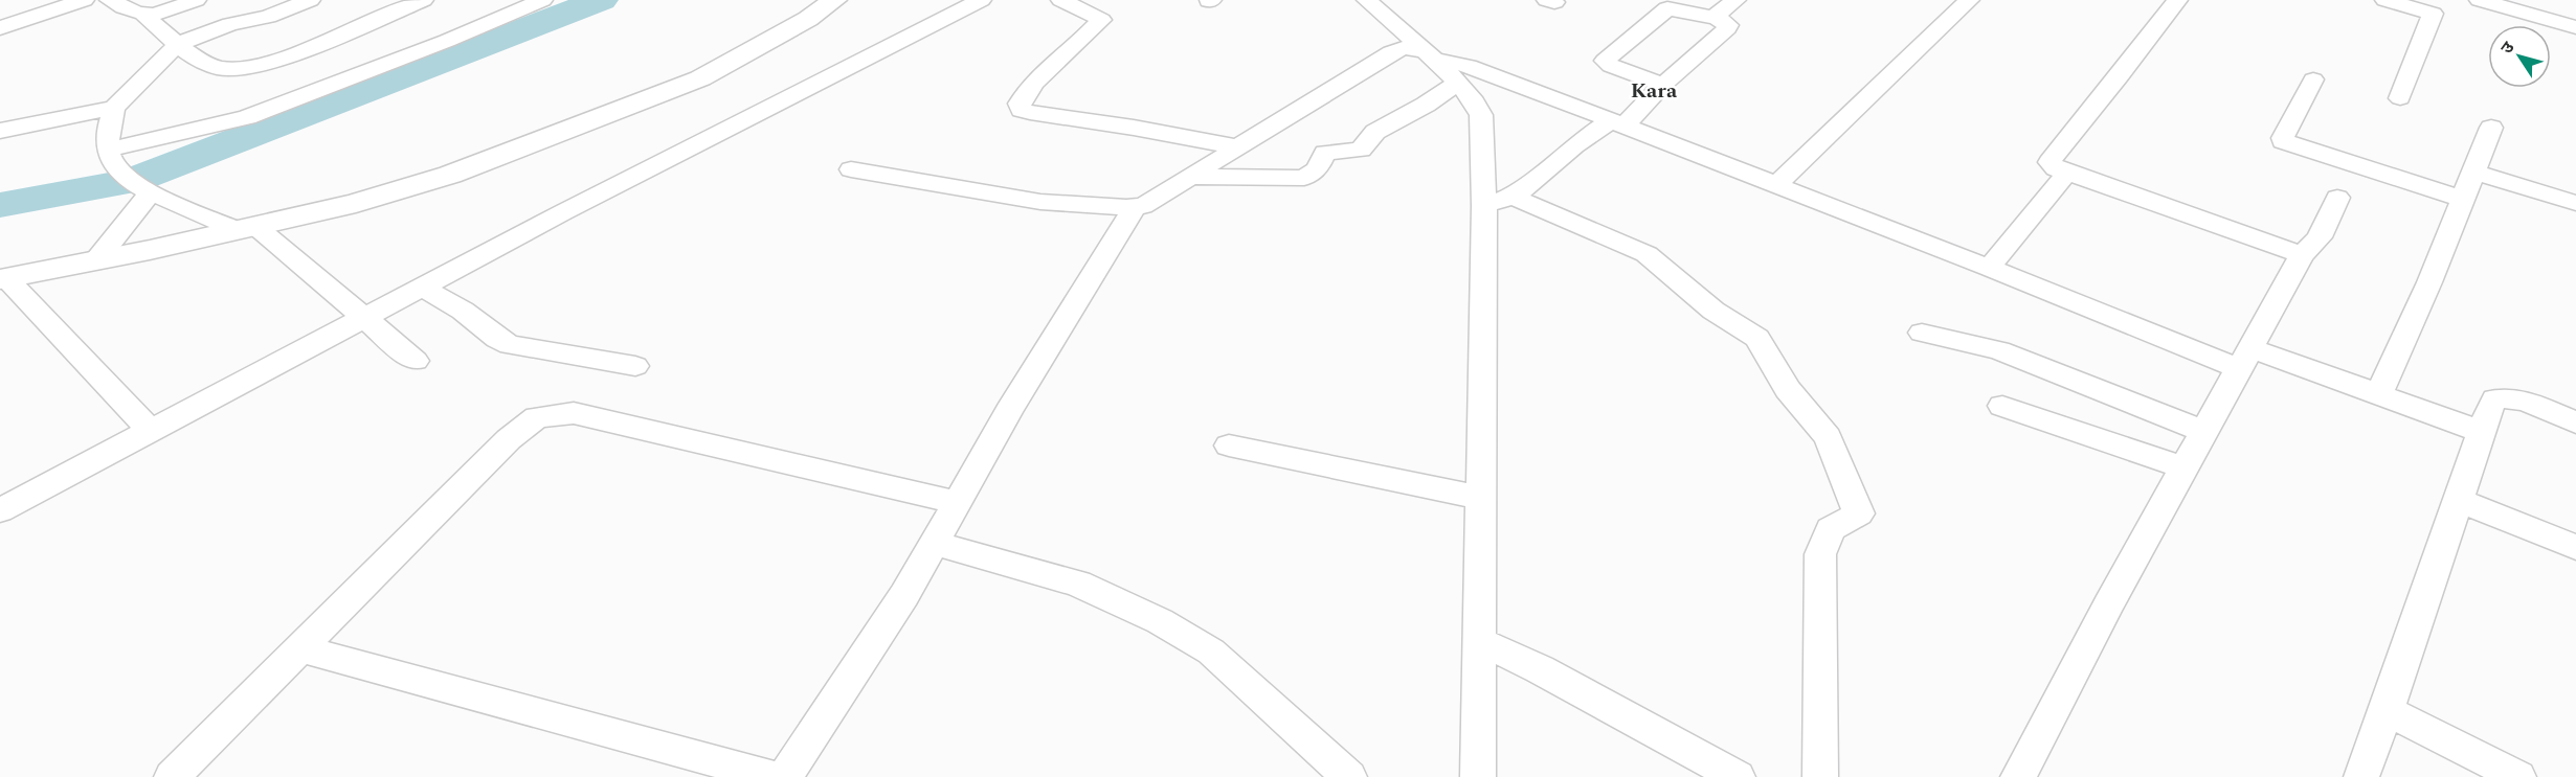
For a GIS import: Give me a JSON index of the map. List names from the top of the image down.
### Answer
{
  "districts": ["Kara"],
  "north": "top left"
}
